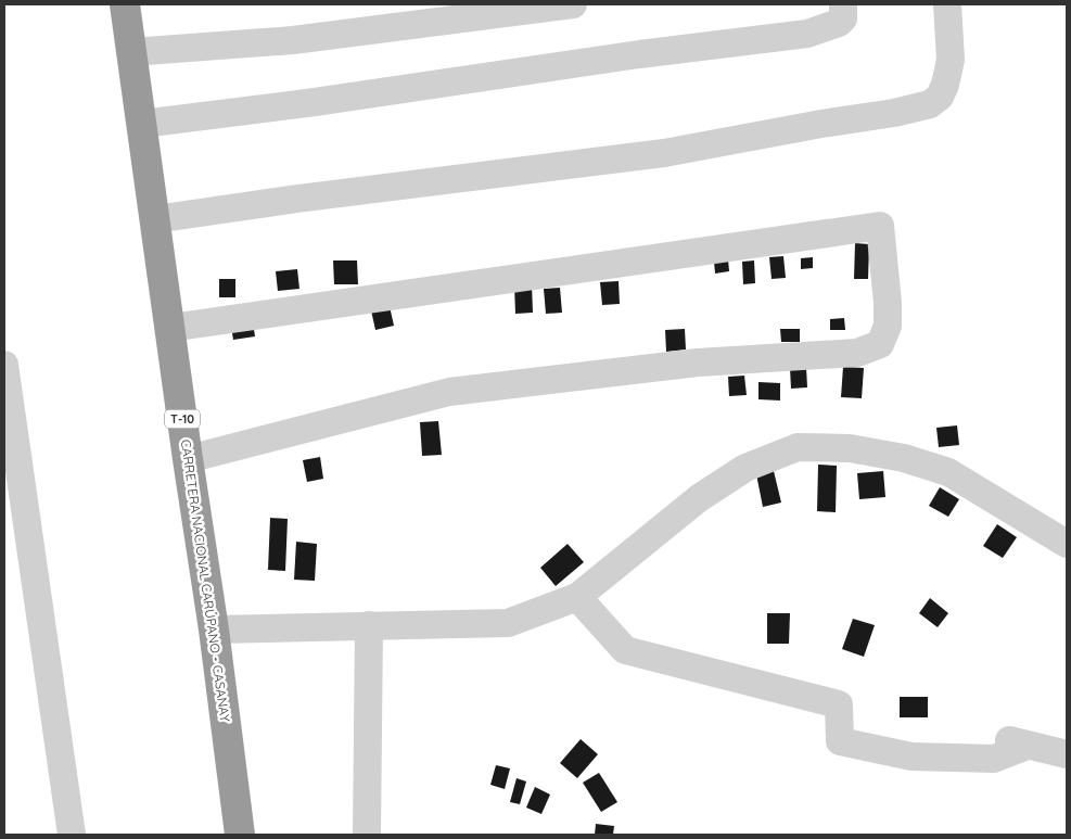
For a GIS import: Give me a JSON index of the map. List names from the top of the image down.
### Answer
{
  "streets": {
    "highway": ["T-10", "CARRETERA NACIONAL CARÚPANO - CASANAY"]
  }
}
